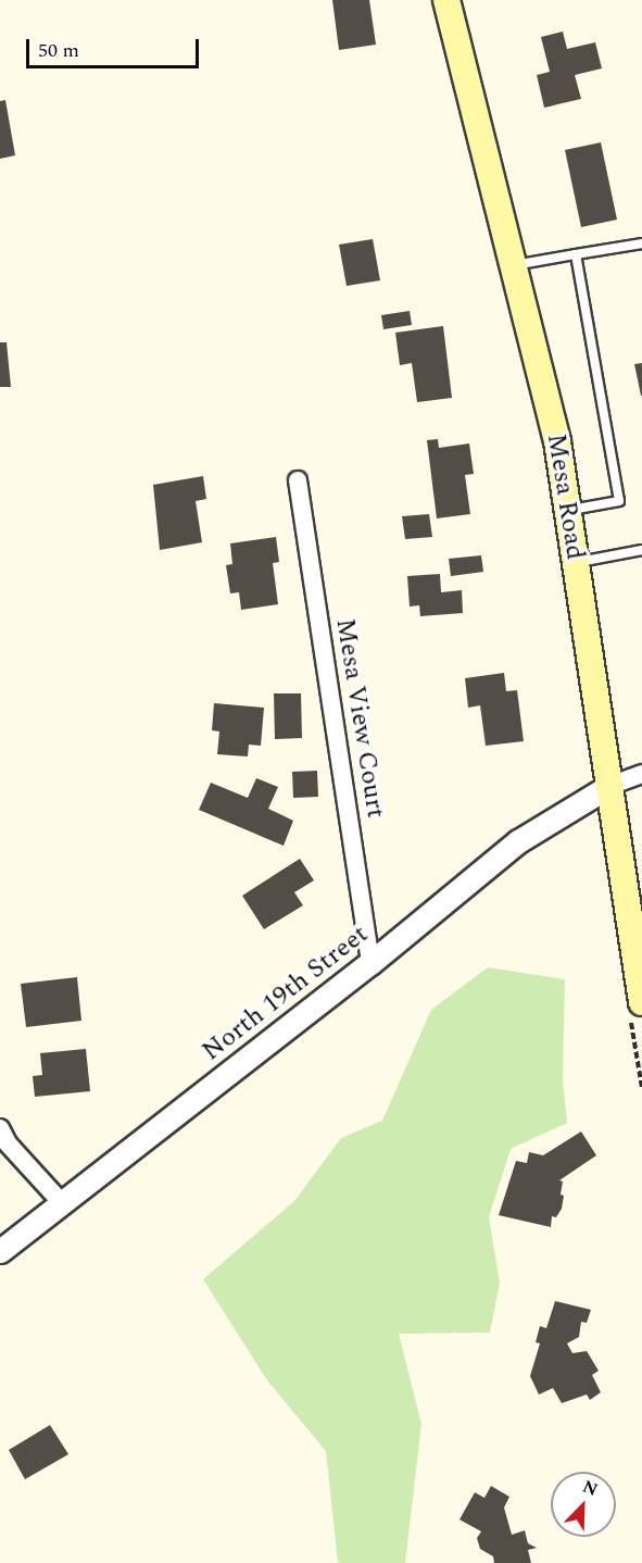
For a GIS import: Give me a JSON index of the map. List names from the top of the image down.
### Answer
{
  "streets": {
    "main road": ["Mesa Road"],
    "street": ["Mesa View Court", "North 19th Street"]
  },
  "crossings": [
    ["Mesa Road", "North 19th Street"],
    ["Mesa View Court", "North 19th Street"]
  ],
  "scale_bar": "50 m",
  "north": "top right"
}
